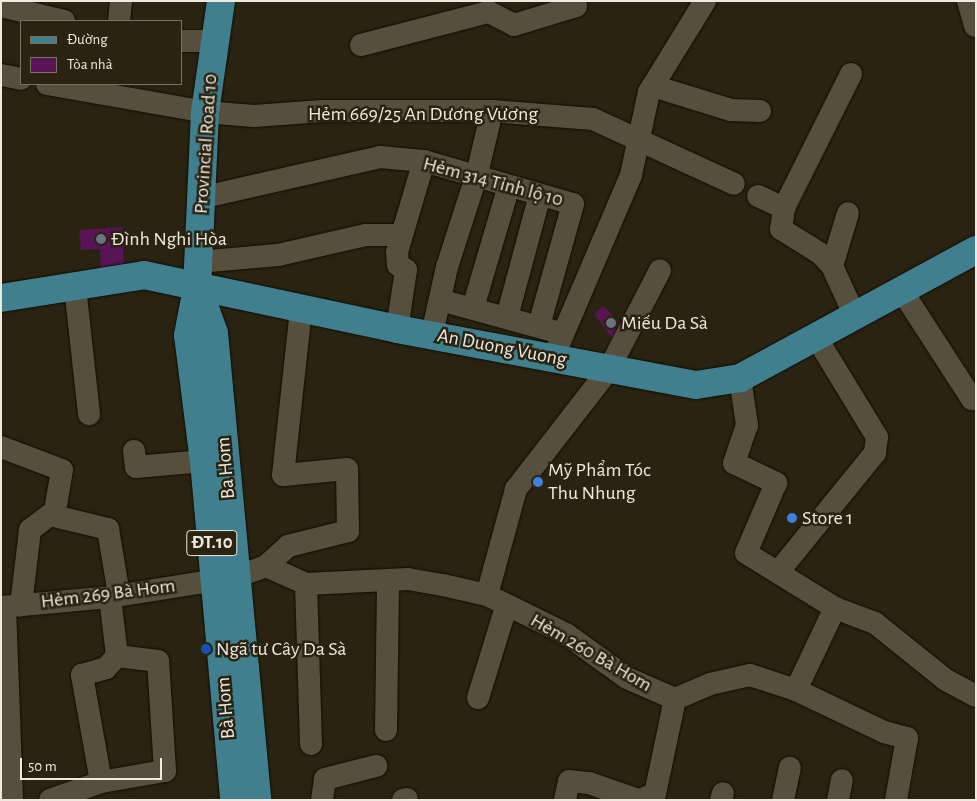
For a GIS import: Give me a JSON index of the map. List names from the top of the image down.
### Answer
{
  "streets": {
    "main road": [
      "Provincial Road 10",
      "An Duong Vuong",
      "Ba Hom",
      "ĐT.10",
      "Bà Hom"
    ],
    "street": [
      "Hẻm 669/25 An Dương Vương",
      "Hẻm 314 Tỉnh lộ 10",
      "Hẻm 269 Bà Hom",
      "Hẻm 260 Bà Hom"
    ]
  },
  "crossings": [
    ["Hẻm 669/25 An Dương Vương", "Provincial Road 10"],
    ["Provincial Road 10", "Hẻm 314 Tỉnh lộ 10"],
    ["Provincial Road 10", "An Duong Vuong"],
    ["Provincial Road 10", "Ba Hom"],
    ["Provincial Road 10", "Bà Hom"],
    ["An Duong Vuong", "Ba Hom"],
    ["An Duong Vuong", "Bà Hom"],
    ["Ba Hom", "Hẻm 269 Bà Hom"],
    ["Ba Hom", "Bà Hom"],
    ["Hẻm 269 Bà Hom", "Bà Hom"]
  ],
  "places": [
    "Đình Nghi Hòa",
    "Miếu Da Sà",
    "Mỹ Phẩm Tóc Thu Nhung",
    "Store 1",
    "Ngã tư Cây Da Sà"
  ],
  "legend": ["Đường", "Tòa nhà"],
  "scale_bar": "50 m"
}
